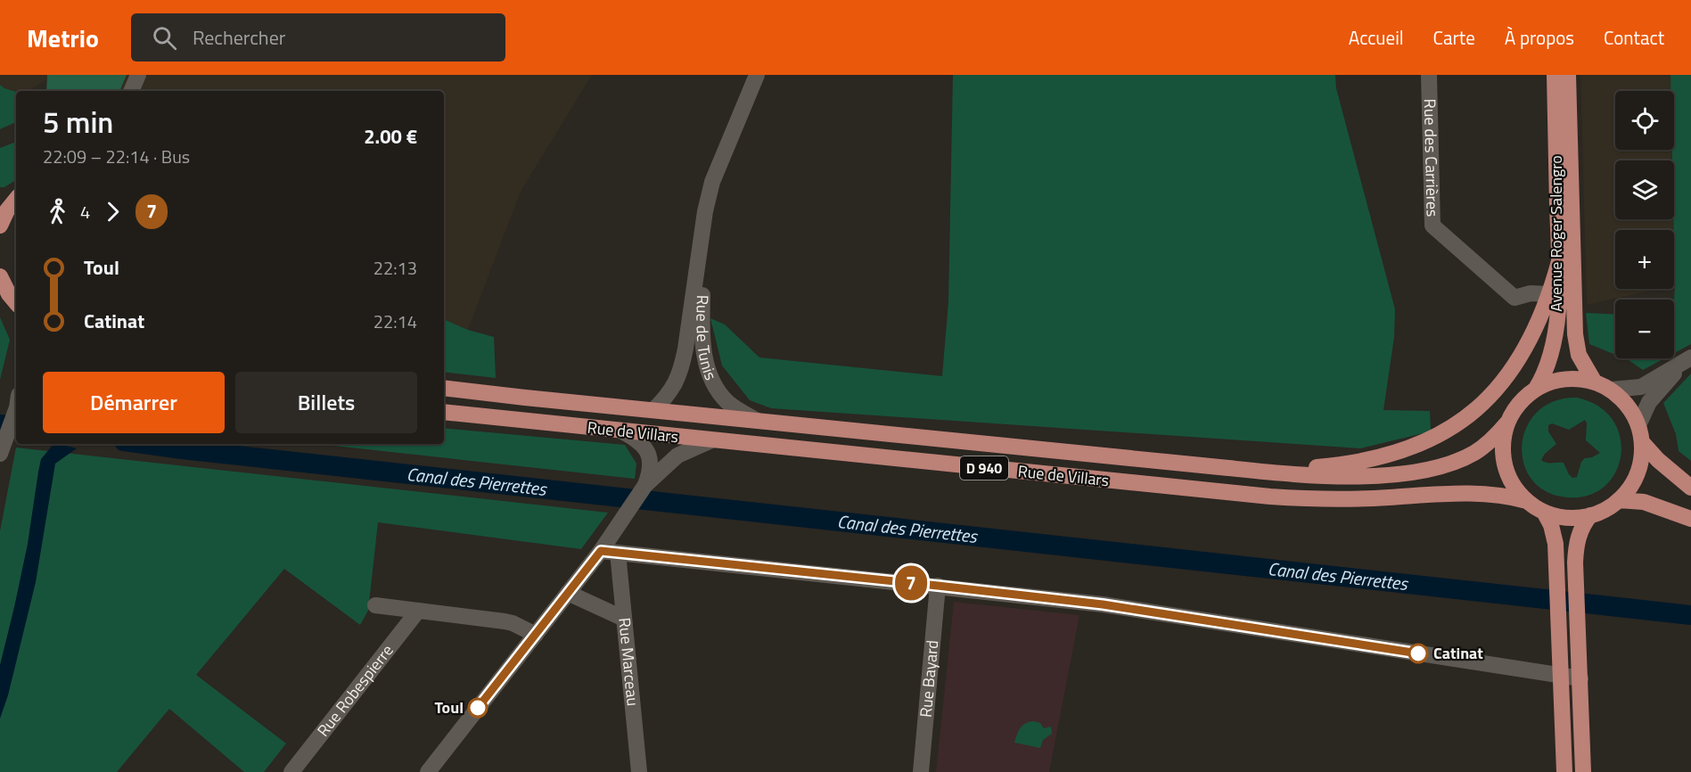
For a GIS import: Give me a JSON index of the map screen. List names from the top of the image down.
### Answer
{
  "streets": {
    "main road": ["Avenue Roger Salengro", "Rue de Villars", "D 940"],
    "street": [
      "Rue des Carrières",
      "Rue de Tunis",
      "Rue Marceau",
      "Rue Bayard",
      "Rue Robespierre"
    ]
  },
  "crossings": [
    ["Avenue Roger Salengro", "Rue de Villars"],
    ["Rue de Tunis", "Rue de Villars"]
  ],
  "water": ["Canal des Pierrettes"],
  "places": ["Catinat", "Toul"],
  "lines": ["bus line 7"],
  "page": {
    "header": "Metrio",
    "search": "Rechercher",
    "nav": [
      "Accueil",
      "Carte",
      "À propos",
      "Contact"
    ],
    "on_map": "7",
    "map_buttons": ["+", "−"],
    "heading": ["5 min", "22:09 – 22:14 · Bus", "2.00 €"],
    "legs": ["4", "7"],
    "list": [
      {
        "name": "Toul",
        "value": "22:13"
      },
      {
        "name": "Catinat",
        "value": "22:14"
      }
    ],
    "buttons": ["Démarrer", "Billets"]
  }
}
